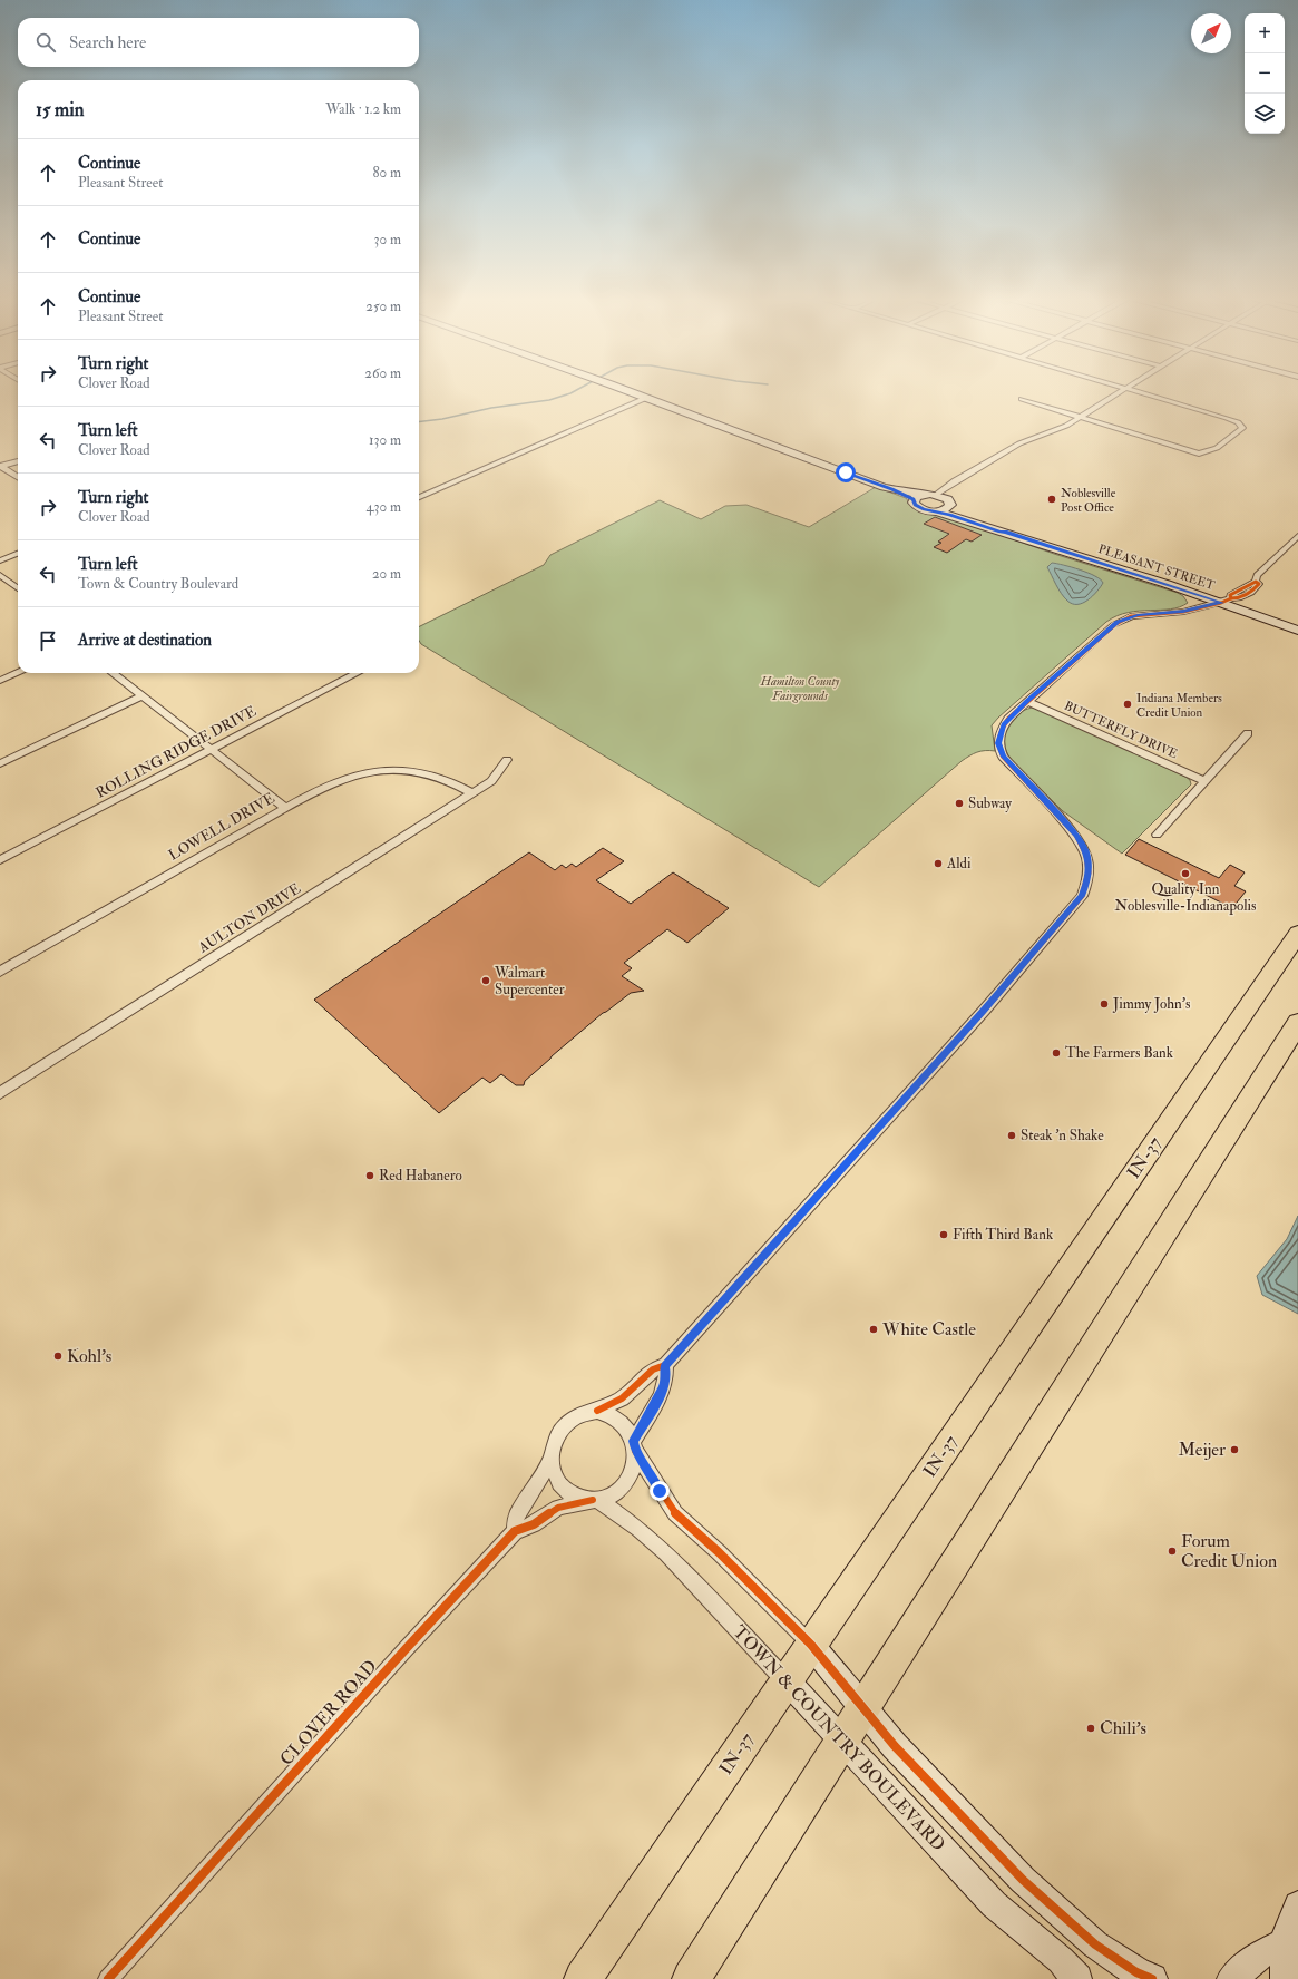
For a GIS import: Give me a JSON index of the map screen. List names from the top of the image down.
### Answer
{
  "streets": {
    "highway": ["IN-37"],
    "street": [
      "PLEASANT STREET",
      "BUTTERFLY DRIVE",
      "ROLLING RIDGE DRIVE",
      "LOWELL DRIVE",
      "AULTON DRIVE",
      "CLOVER ROAD",
      "TOWN & COUNTRY BOULEVARD"
    ]
  },
  "crossings": [
    ["LOWELL DRIVE", "AULTON DRIVE"],
    ["IN-37", "TOWN & COUNTRY BOULEVARD"],
    ["CLOVER ROAD", "TOWN & COUNTRY BOULEVARD"]
  ],
  "parks": ["Hamilton County Fairgrounds"],
  "places": [
    "Noblesville Post Office",
    "Indiana Members Credit Union",
    "Subway",
    "Aldi",
    "Quality Inn Noblesville-Indianapolis",
    "Walmart Supercenter",
    "Jimmy John's",
    "The Farmers Bank",
    "Steak 'n Shake",
    "Red Habanero",
    "Fifth Third Bank",
    "White Castle",
    "Kohl's",
    "Meijer",
    "Forum Credit Union",
    "Chili's"
  ],
  "north": "top right",
  "page": {
    "map_buttons": ["+", "−"],
    "search": "Search here",
    "heading": ["15 min", "Walk · 1.2 km"],
    "list": [
      ["Continue", "Pleasant Street", "80 m"],
      ["Continue", "30 m"],
      ["Continue", "Pleasant Street", "250 m"],
      ["Turn right", "Clover Road", "260 m"],
      ["Turn left", "Clover Road", "130 m"],
      ["Turn right", "Clover Road", "430 m"],
      ["Turn left", "Town & Country Boulevard", "20 m"],
      "Arrive at destination"
    ]
  }
}
